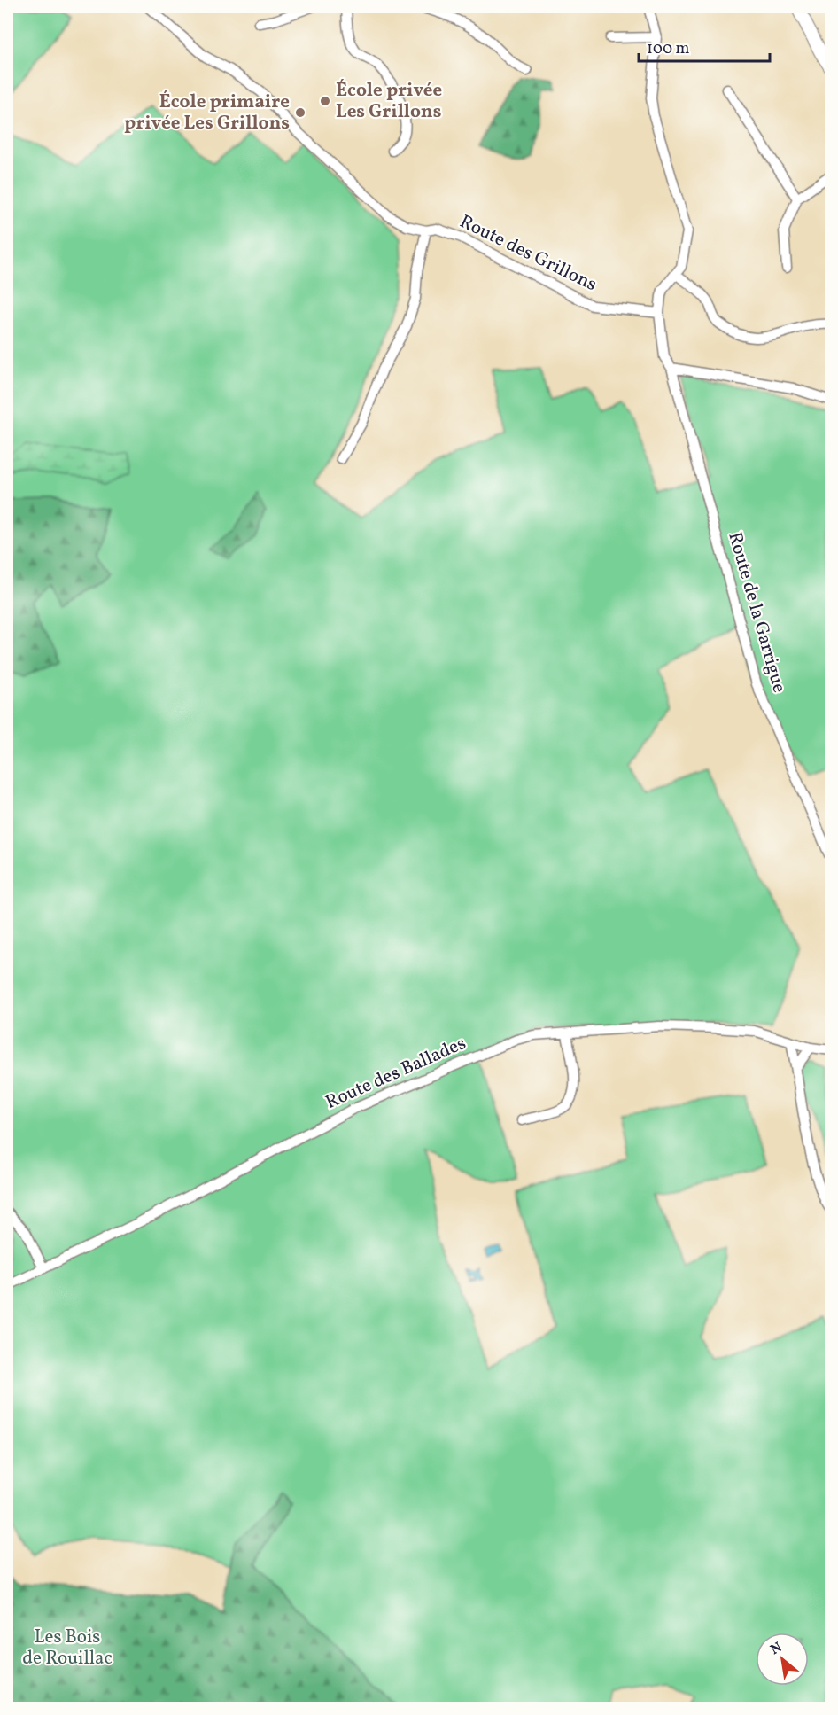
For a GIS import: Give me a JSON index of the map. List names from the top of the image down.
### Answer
{
  "streets": {
    "street": ["Route des Grillons", "Route de la Garrigue", "Route des Ballades"]
  },
  "parks": ["Les Bois de Rouillac"],
  "places": ["École privée Les Grillons", "École primaire privée Les Grillons"],
  "scale_bar": "100 m",
  "north": "top left"
}
